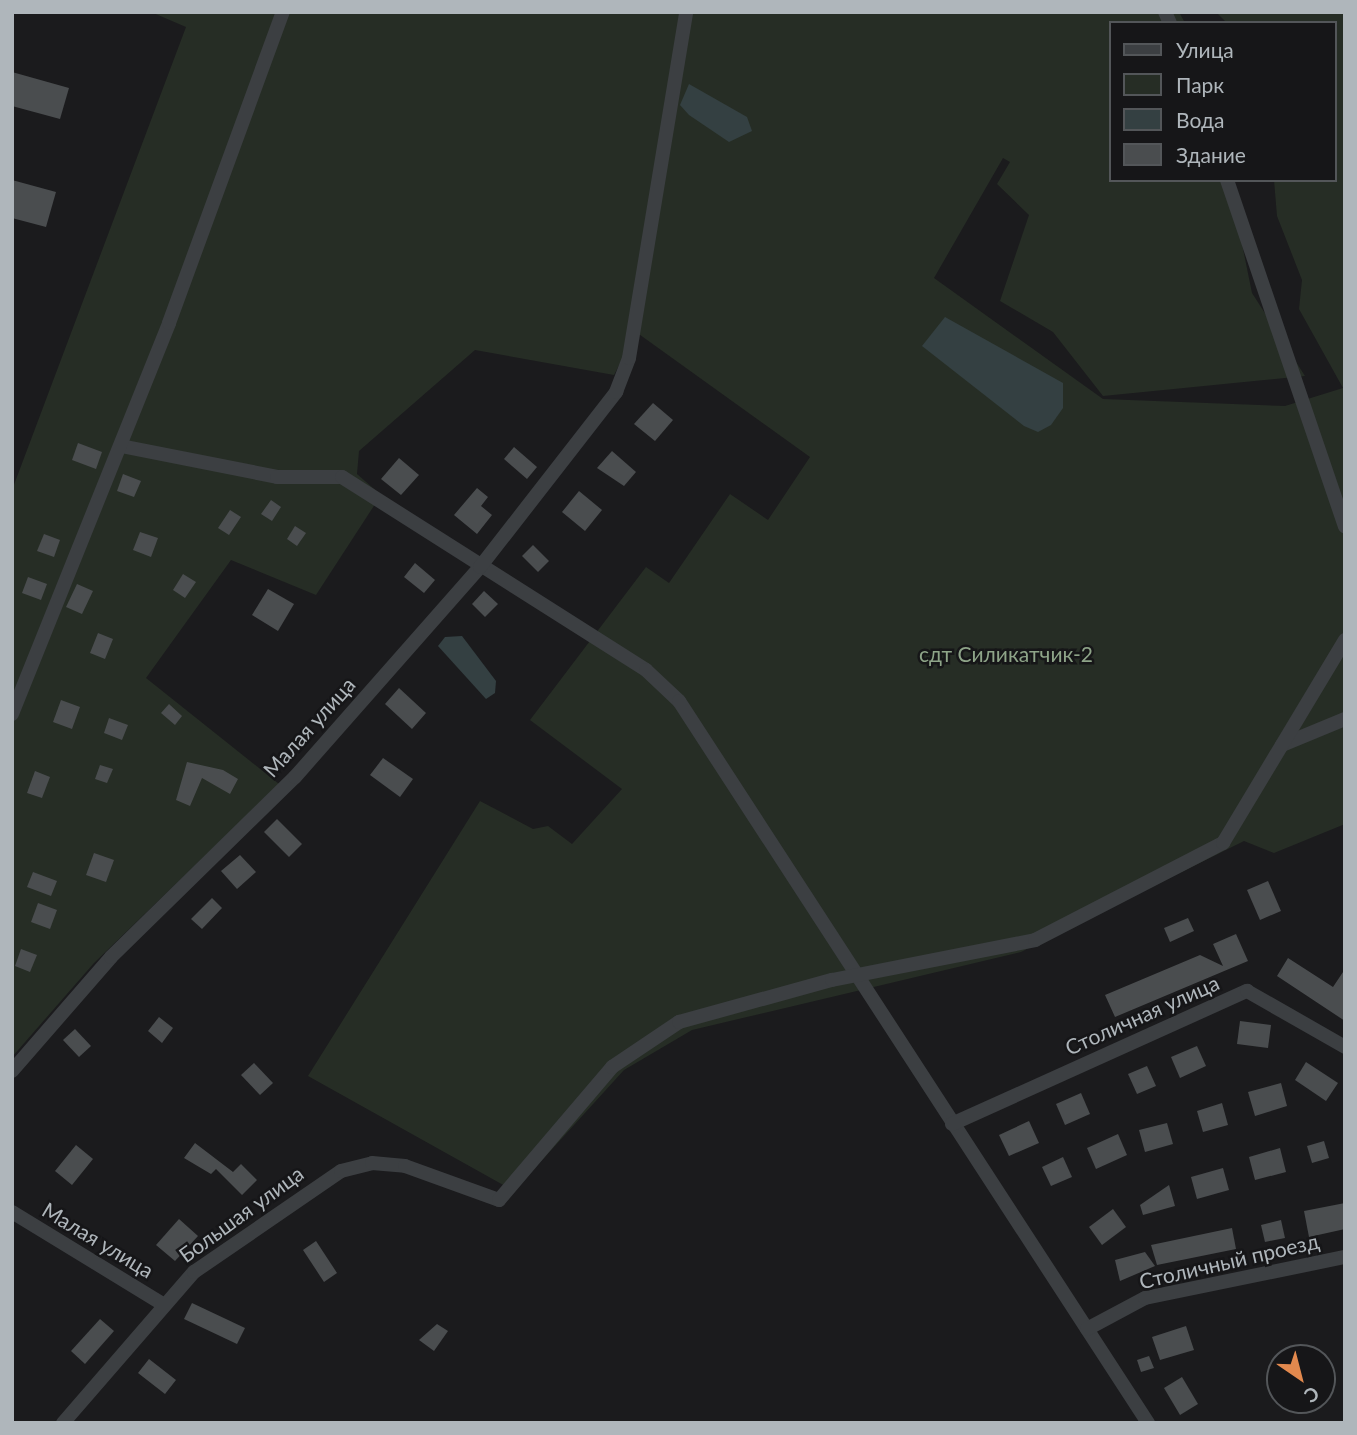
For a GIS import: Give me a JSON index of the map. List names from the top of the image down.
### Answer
{
  "streets": {
    "street": [
      "Малая улица",
      "Столичная улица",
      "Большая улица",
      "Столичный проезд"
    ]
  },
  "crossings": [
    ["Малая улица", "Большая улица"]
  ],
  "parks": ["сдт Силикатчик-2"],
  "legend": [
    "Улица",
    "Парк",
    "Вода",
    "Здание"
  ],
  "north": "bottom right"
}
